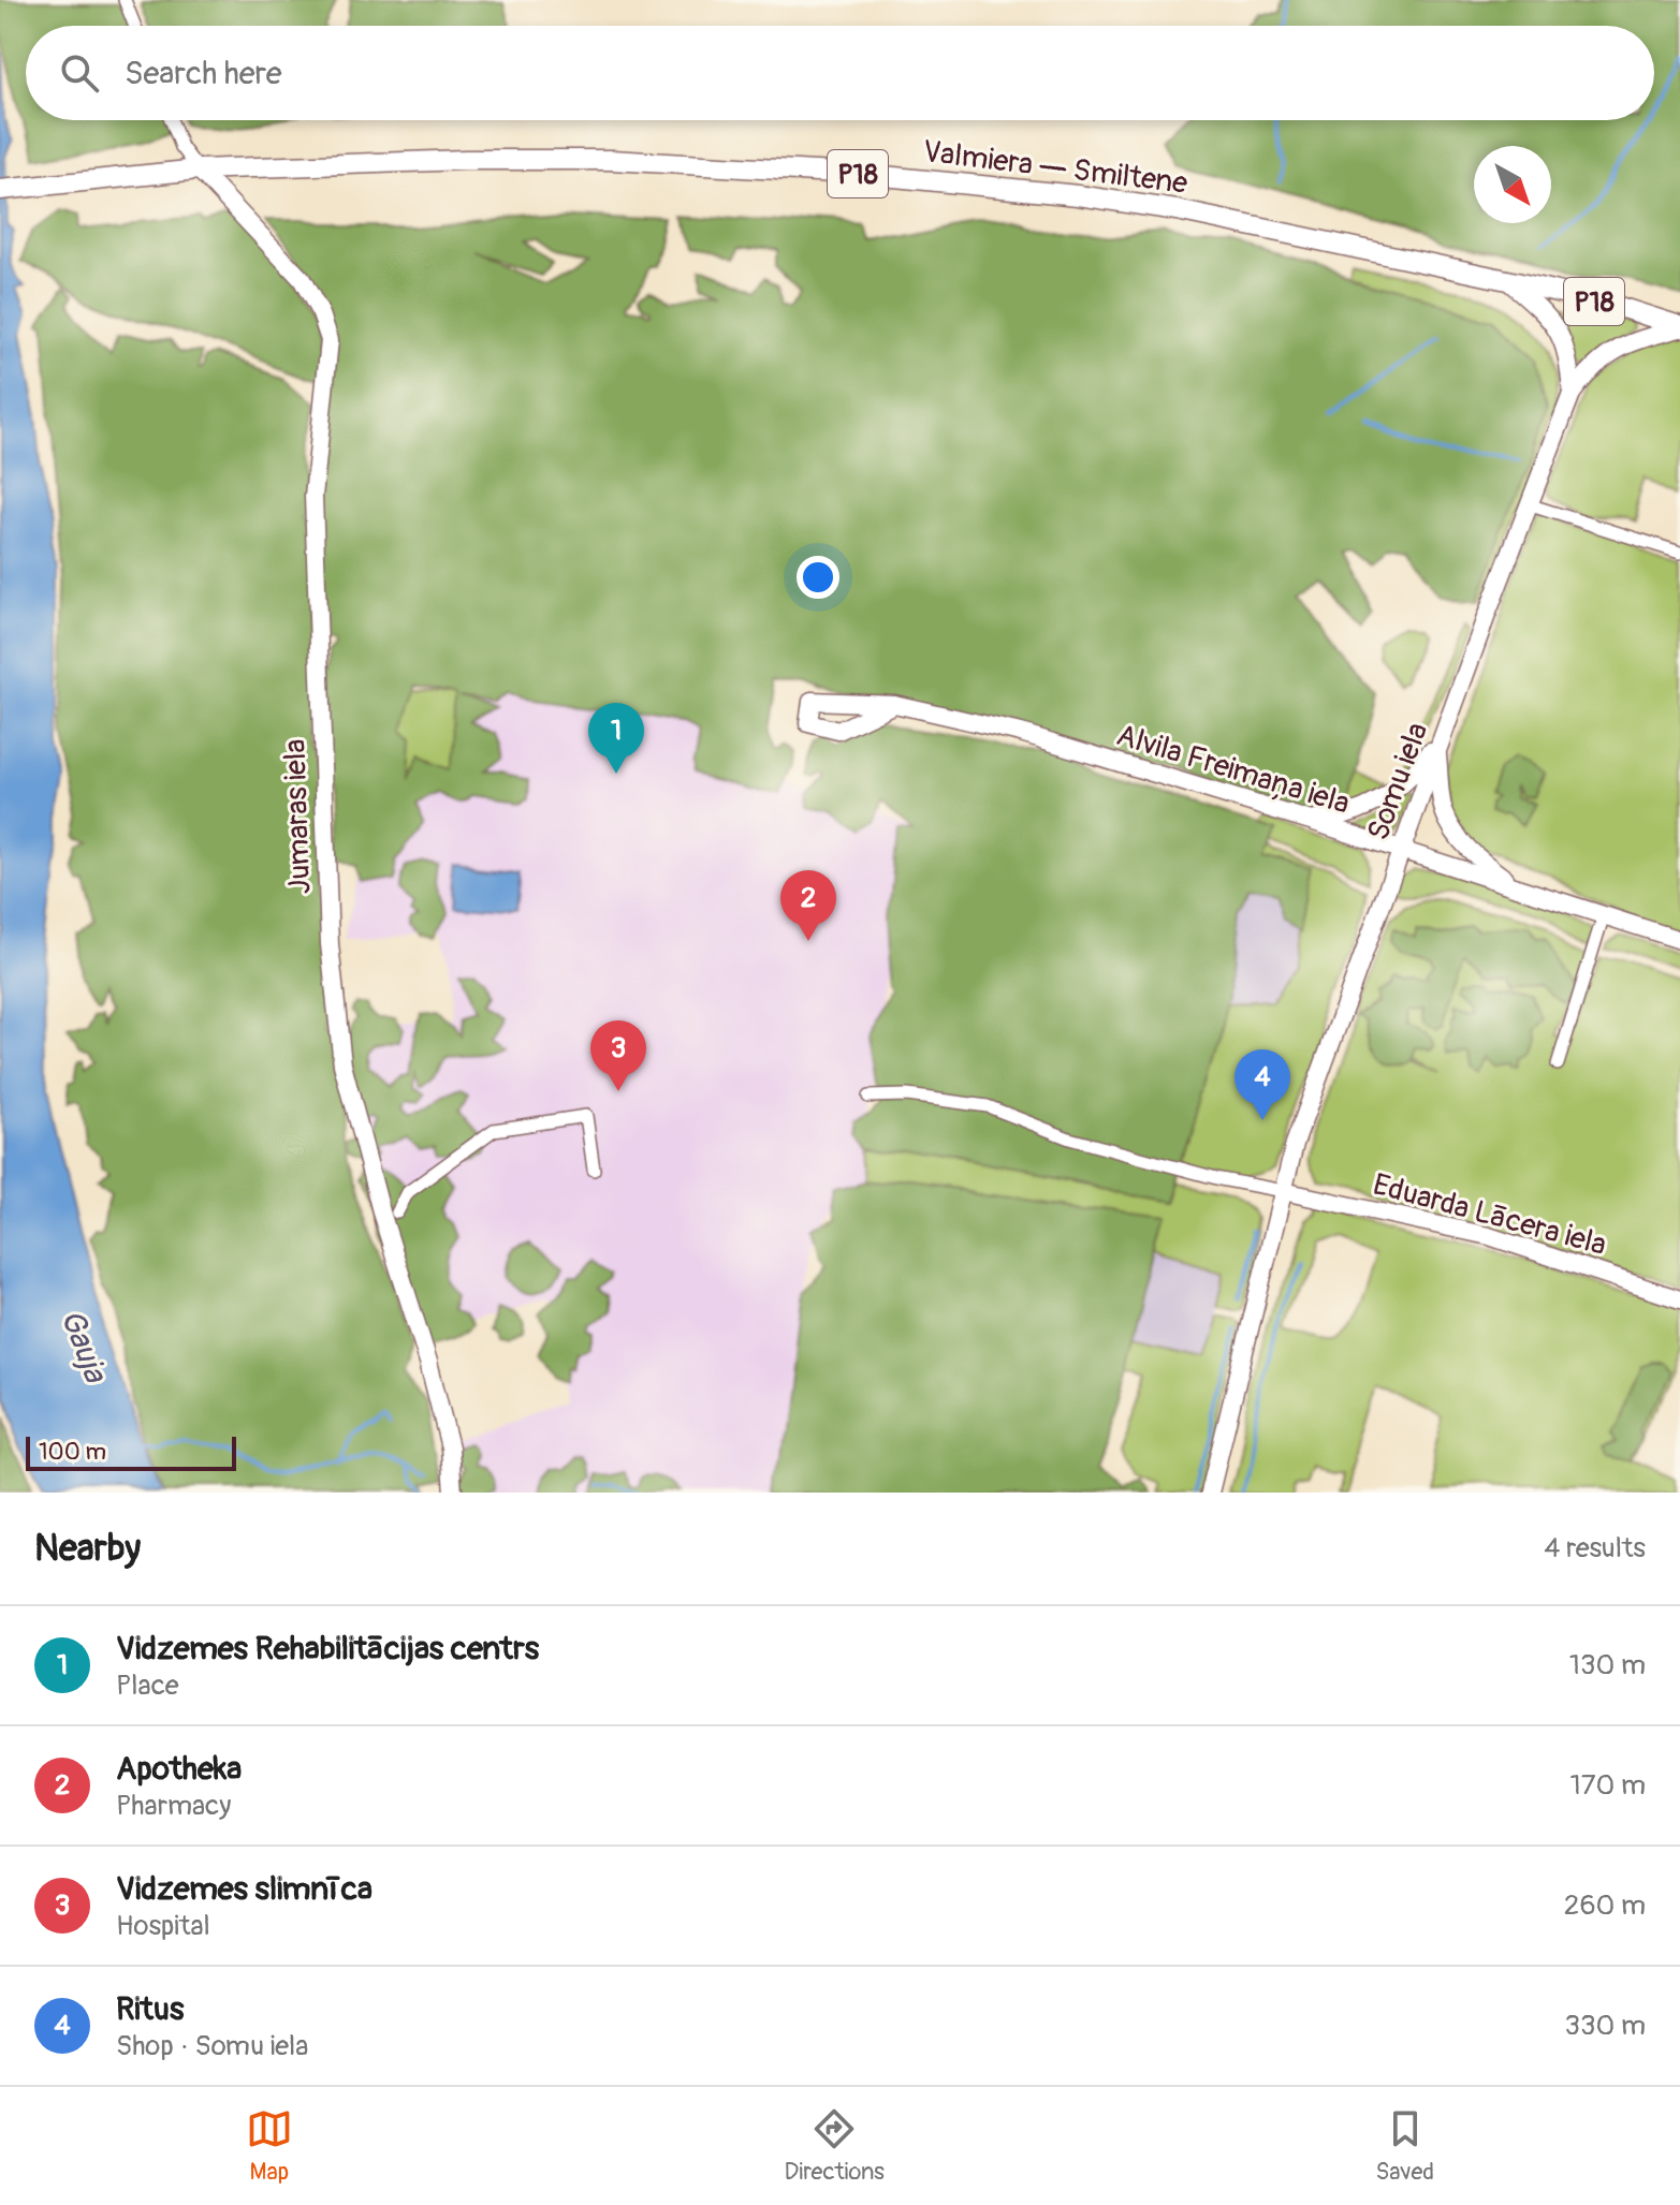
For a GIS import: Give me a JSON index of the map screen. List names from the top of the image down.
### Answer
{
  "streets": {
    "main road": ["Valmiera — Smiltene", "P18"],
    "street": [
      "Alvila Freimaņa iela",
      "Somu iela",
      "Jumaras iela",
      "Eduarda Lācera iela"
    ]
  },
  "crossings": [
    ["Valmiera — Smiltene", "Jumaras iela"],
    ["Alvila Freimaņa iela", "Somu iela"],
    ["Somu iela", "Eduarda Lācera iela"]
  ],
  "water": ["Gauja"],
  "scale_bar": "100 m",
  "north": "bottom right",
  "page": {
    "search": "Search here",
    "pins": [
      "1",
      "2",
      "3",
      "4"
    ],
    "scale": "100 m",
    "heading": ["Nearby", "4 results"],
    "list": [
      {
        "mark": "1",
        "name": "Vidzemes Rehabilitācijas centrs",
        "note": "Place",
        "value": "130 m"
      },
      {
        "mark": "2",
        "name": "Apotheka",
        "note": "Pharmacy",
        "value": "170 m"
      },
      {
        "mark": "3",
        "name": "Vidzemes slimnīca",
        "note": "Hospital",
        "value": "260 m"
      },
      {
        "mark": "4",
        "name": "Ritus",
        "note": "Shop · Somu iela",
        "value": "330 m"
      }
    ],
    "nav": ["Map", "Directions", "Saved"]
  }
}
